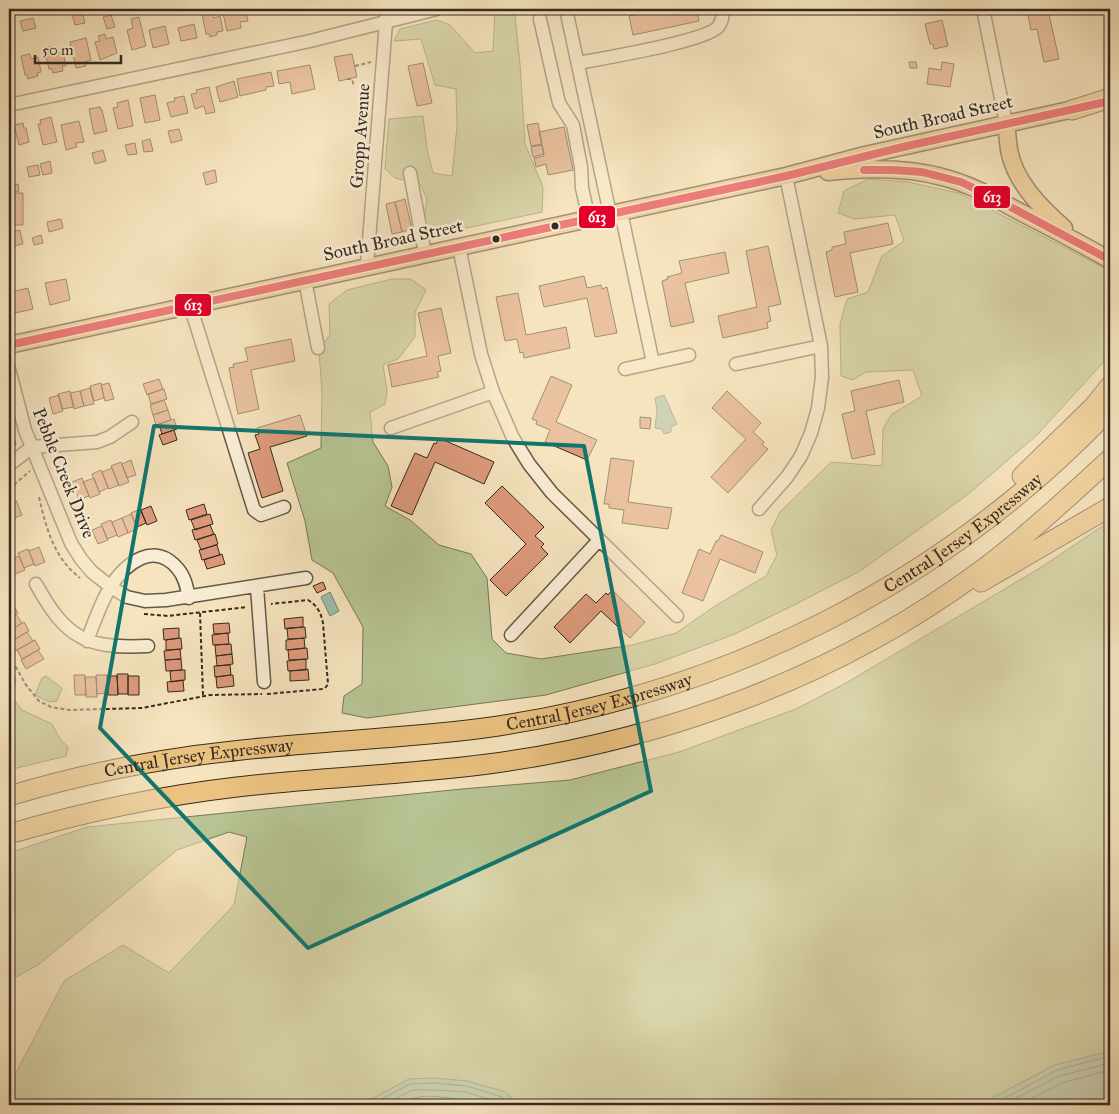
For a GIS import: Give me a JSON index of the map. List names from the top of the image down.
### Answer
{
  "streets": {
    "highway": ["Central Jersey Expressway"],
    "main road": ["South Broad Street"],
    "street": ["Gropp Avenue", "Pebble Creek Drive"]
  },
  "crossings": [
    ["South Broad Street", "Gropp Avenue"]
  ],
  "lines": ["transit line 613"],
  "scale_bar": "50 m"
}
